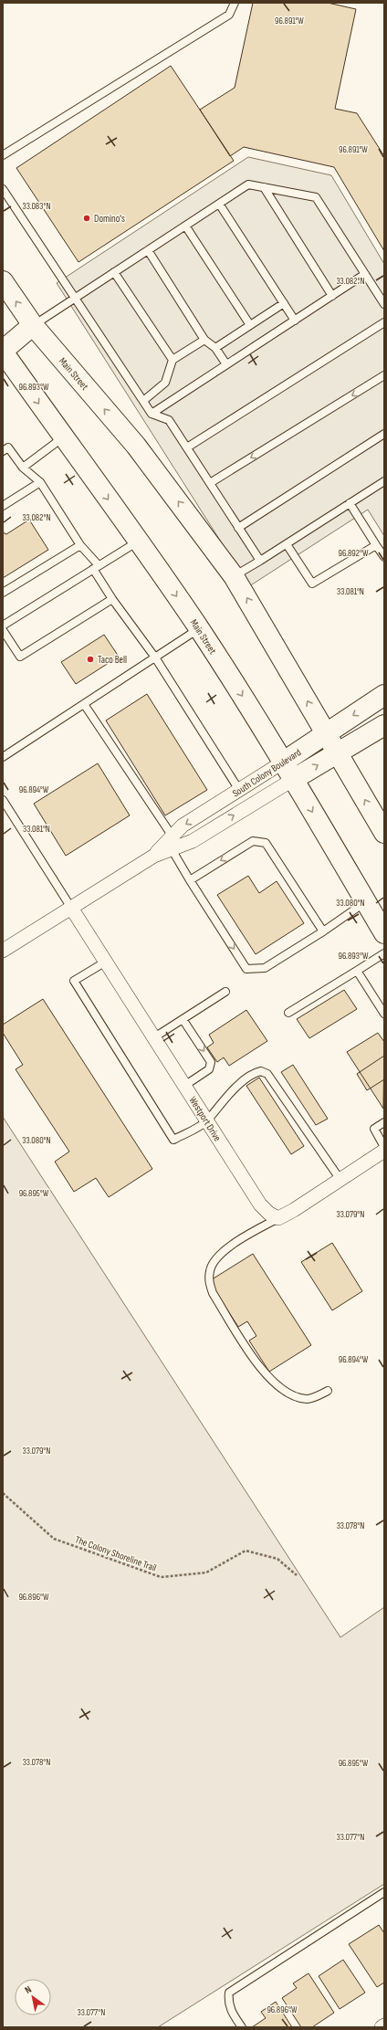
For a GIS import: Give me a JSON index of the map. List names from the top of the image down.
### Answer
{
  "streets": {
    "main road": ["Main Street", "South Colony Boulevard"],
    "street": ["Westport Drive"],
    "path": ["The Colony Shoreline Trail"]
  },
  "crossings": [
    ["Main Street", "South Colony Boulevard"],
    ["South Colony Boulevard", "Westport Drive"]
  ],
  "places": ["Domino's", "Taco Bell"],
  "north": "top left",
  "coordinates": [
    "96.891°W",
    "33.083°N",
    "33.082°N",
    "96.893°W",
    "96.892°W",
    "33.081°N",
    "96.894°W",
    "33.080°N",
    "96.895°W",
    "33.079°N",
    "33.078°N",
    "96.896°W",
    "33.077°N"
  ]
}
